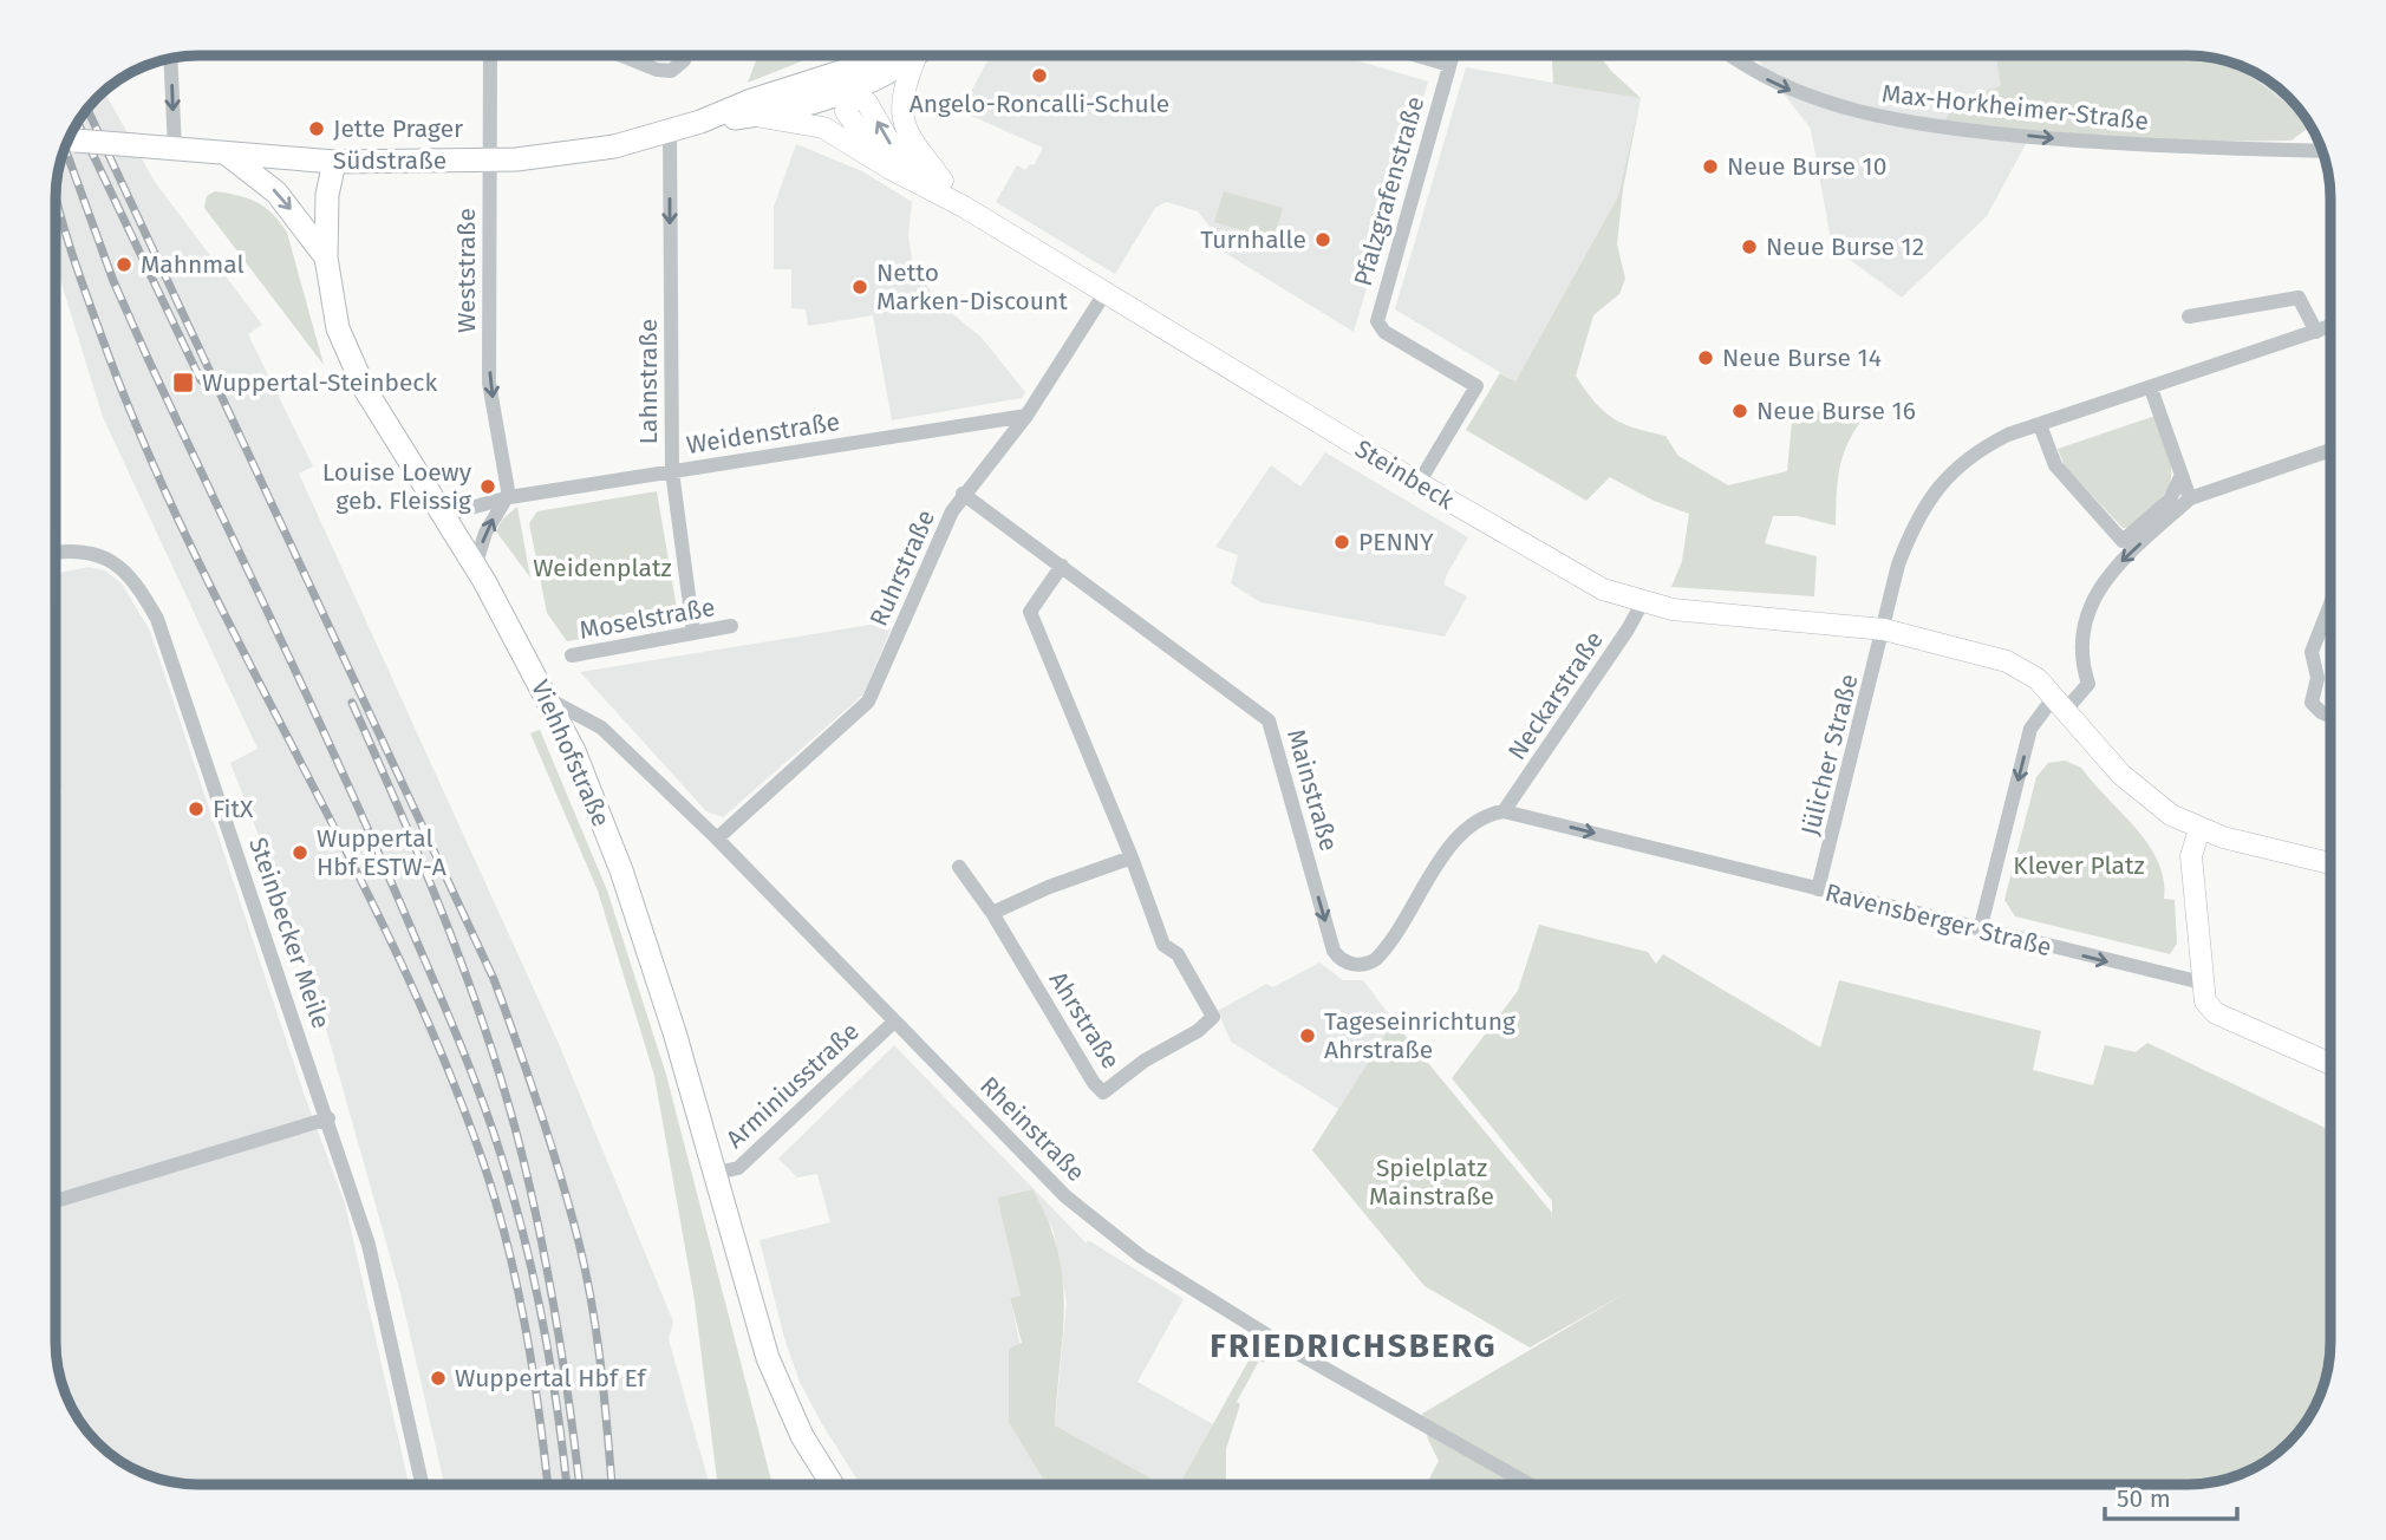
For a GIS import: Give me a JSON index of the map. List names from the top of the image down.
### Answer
{
  "streets": {
    "main road": ["Südstraße", "Steinbeck", "Viehhofstraße"],
    "street": [
      "Max-Horkheimer-Straße",
      "Pfalzgrafenstraße",
      "Weststraße",
      "Lahnstraße",
      "Weidenstraße",
      "Ruhrstraße",
      "Moselstraße",
      "Neckarstraße",
      "Jülicher Straße",
      "Mainstraße",
      "Ravensberger Straße",
      "Steinbecker Meile",
      "Ahrstraße",
      "Arminiusstraße",
      "Rheinstraße"
    ]
  },
  "crossings": [
    ["Südstraße", "Weststraße"],
    ["Südstraße", "Lahnstraße"],
    ["Südstraße", "Viehhofstraße"],
    ["Pfalzgrafenstraße", "Steinbeck"],
    ["Weststraße", "Weidenstraße"],
    ["Lahnstraße", "Weidenstraße"],
    ["Lahnstraße", "Moselstraße"],
    ["Weidenstraße", "Ruhrstraße"],
    ["Weidenstraße", "Viehhofstraße"],
    ["Steinbeck", "Ruhrstraße"],
    ["Steinbeck", "Neckarstraße"],
    ["Steinbeck", "Jülicher Straße"],
    ["Ruhrstraße", "Mainstraße"],
    ["Ruhrstraße", "Rheinstraße"],
    ["Neckarstraße", "Mainstraße"],
    ["Neckarstraße", "Ravensberger Straße"],
    ["Viehhofstraße", "Arminiusstraße"],
    ["Viehhofstraße", "Rheinstraße"],
    ["Jülicher Straße", "Ravensberger Straße"],
    ["Mainstraße", "Ravensberger Straße"],
    ["Mainstraße", "Ahrstraße"],
    ["Arminiusstraße", "Rheinstraße"]
  ],
  "one_way": [
    "Max-Horkheimer-Straße",
    "Weststraße",
    "Lahnstraße",
    "Ravensberger Straße"
  ],
  "districts": ["FRIEDRICHSBERG"],
  "parks": ["Weidenplatz", "Klever Platz", "Spielplatz Mainstraße"],
  "places": {
    "other": [
      "Angelo-Roncalli-Schule",
      "Jette Prager",
      "Neue Burse 10",
      "Turnhalle",
      "Neue Burse 12",
      "Mahnmal",
      "Netto Marken-Discount",
      "Neue Burse 14",
      "Neue Burse 16",
      "Louise Loewy geb. Fleissig",
      "PENNY",
      "FitX",
      "Wuppertal Hbf ESTW-A",
      "Tageseinrichtung Ahrstraße",
      "Wuppertal Hbf Ef"
    ],
    "transit": ["Wuppertal-Steinbeck"]
  },
  "scale_bar": "50 m"
}
